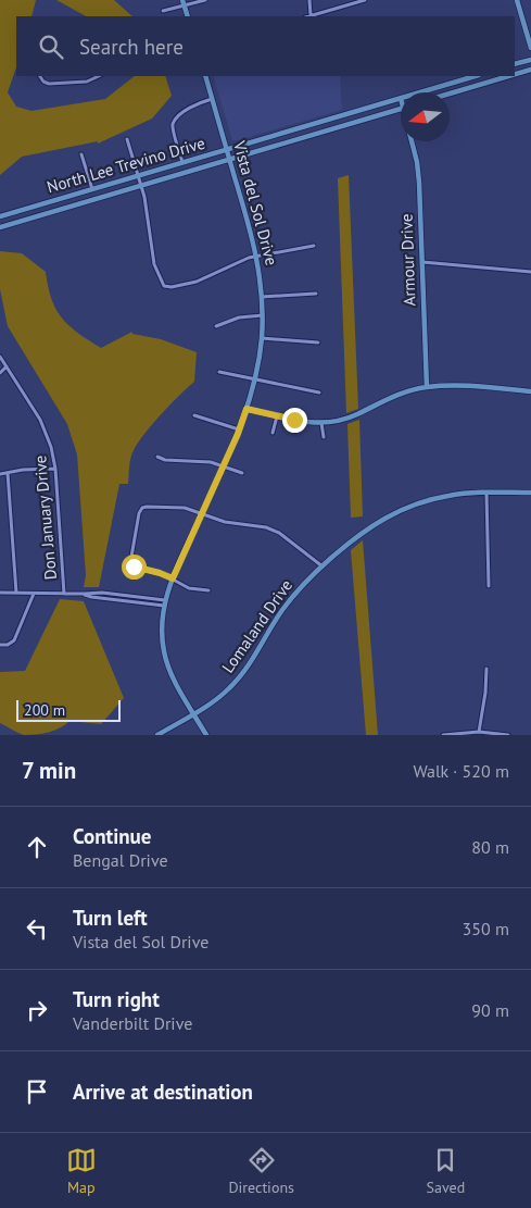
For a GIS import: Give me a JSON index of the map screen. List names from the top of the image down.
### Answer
{
  "streets": {
    "main road": [
      "North Lee Trevino Drive",
      "Vista del Sol Drive",
      "Armour Drive",
      "Lomaland Drive"
    ],
    "street": ["Don January Drive"]
  },
  "crossings": [
    ["North Lee Trevino Drive", "Vista del Sol Drive"],
    ["Vista del Sol Drive", "Lomaland Drive"]
  ],
  "scale_bar": "200 m",
  "north": "left",
  "page": {
    "search": "Search here",
    "scale": "200 m",
    "heading": ["7 min", "Walk · 520 m"],
    "list": [
      ["Continue", "Bengal Drive", "80 m"],
      ["Turn left", "Vista del Sol Drive", "350 m"],
      ["Turn right", "Vanderbilt Drive", "90 m"],
      "Arrive at destination"
    ],
    "nav": ["Map", "Directions", "Saved"]
  }
}
